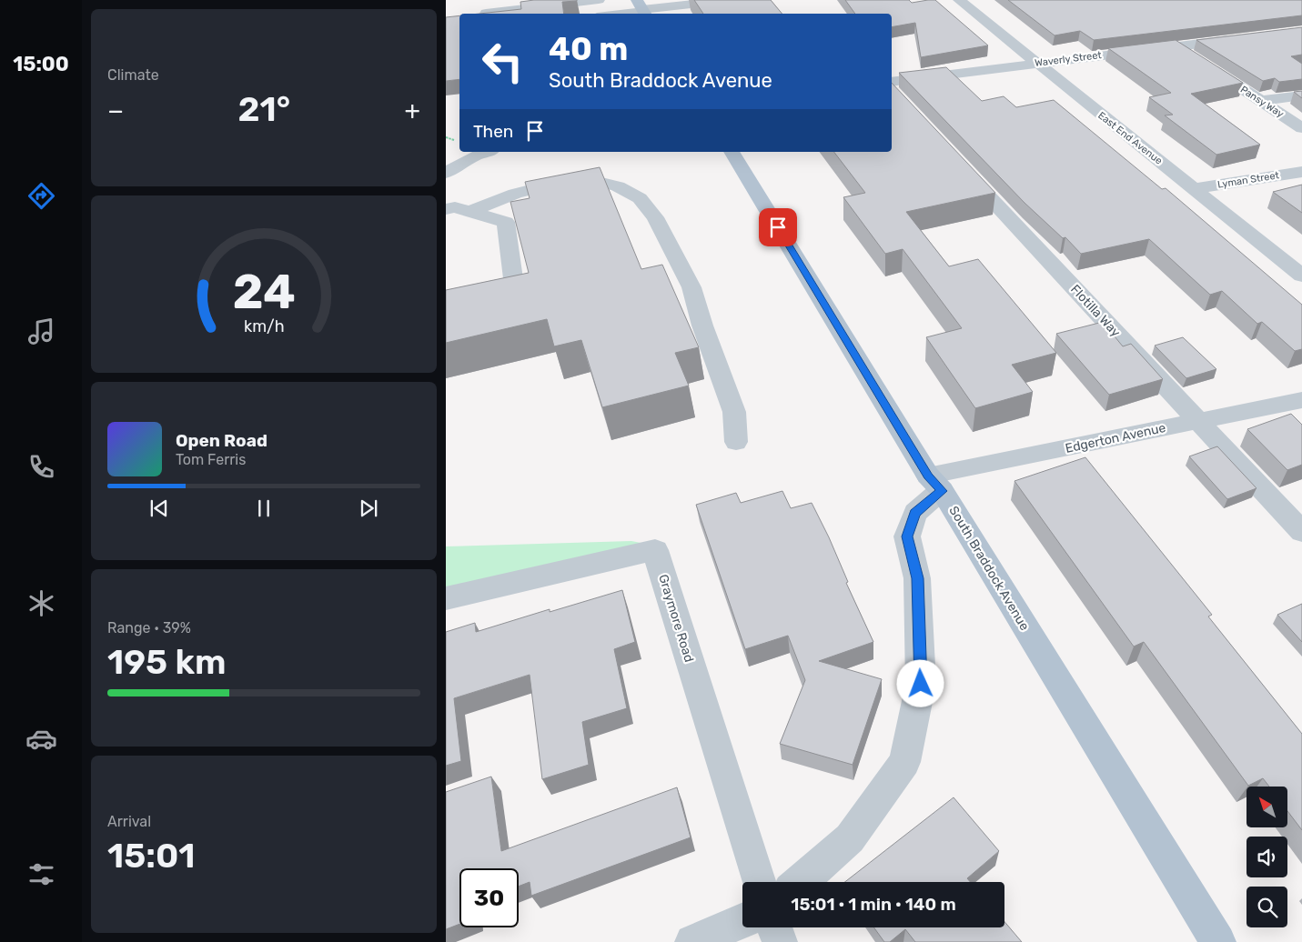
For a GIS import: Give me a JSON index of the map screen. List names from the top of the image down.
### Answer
{
  "streets": {
    "main road": ["South Braddock Avenue"],
    "street": [
      "Waverly Street",
      "Pansy Way",
      "East End Avenue",
      "Lyman Street",
      "Flotilla Way",
      "Edgerton Avenue",
      "Graymore Road"
    ]
  },
  "crossings": [
    ["Waverly Street", "Pansy Way"],
    ["Waverly Street", "East End Avenue"],
    ["East End Avenue", "Lyman Street"],
    ["Flotilla Way", "Edgerton Avenue"],
    ["Edgerton Avenue", "South Braddock Avenue"]
  ],
  "north": "top left",
  "page": {
    "tabs": "15:00",
    "tile": [
      "Climate",
      ["Range · 39%", "195 km"],
      ["Arrival", "15:01"]
    ],
    "turn": ["40 m", "South Braddock Avenue"],
    "heat": ["−", "21°", "+"],
    "then": "Then",
    "song": ["Open Road", "Tom Ferris"],
    "limit": "30",
    "trip": "15:01 · 1 min · 140 m",
    "gauge": ["24", "km/h"]
  }
}
